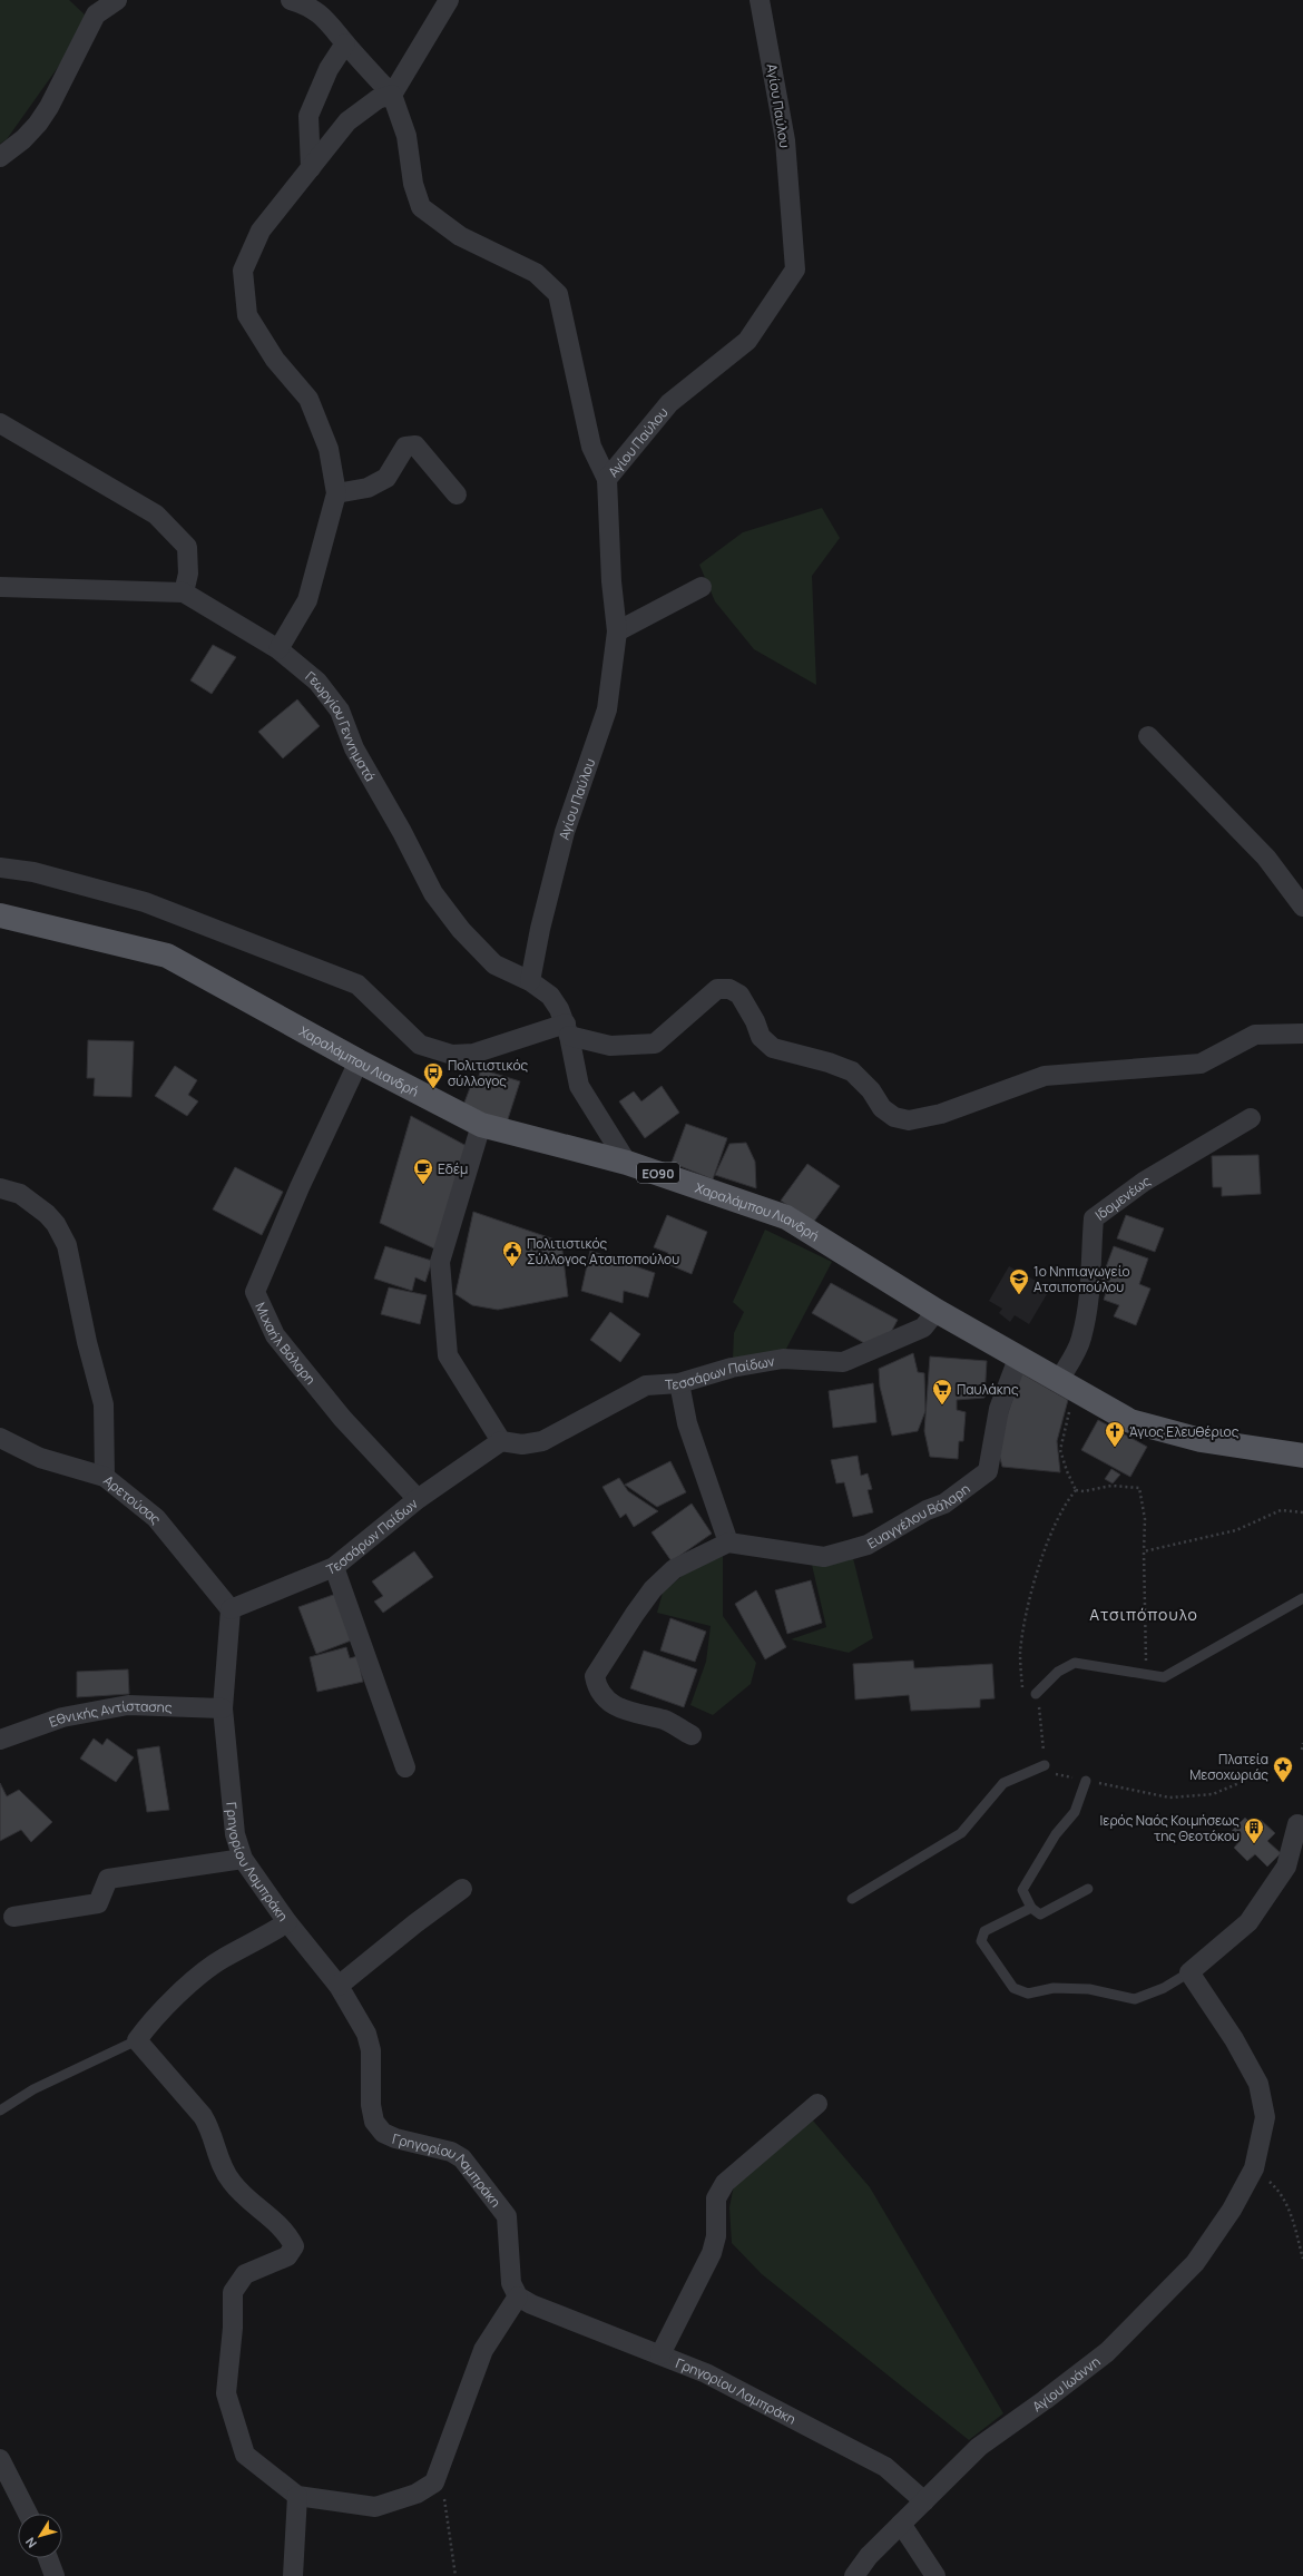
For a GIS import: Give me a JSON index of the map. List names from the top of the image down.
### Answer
{
  "streets": {
    "main road": ["Χαραλάμπου Λιανδρή", "ΕΟ90"],
    "street": [
      "Αγίου Παύλου",
      "Γεωργίου Γεννηματά",
      "Ιδομενέως",
      "Μιχαήλ Βάλαρη",
      "Τεσσάρων Παίδων",
      "Αρετούσας",
      "Ευαγγέλου Βάλαρη",
      "Εθνικής Αντίστασης",
      "Γρηγορίου Λαμπράκη",
      "Αγίου Ιωάννη"
    ]
  },
  "crossings": [
    ["Αγίου Παύλου", "Γεωργίου Γεννηματά"],
    ["Γεωργίου Γεννηματά", "Χαραλάμπου Λιανδρή"],
    ["Χαραλάμπου Λιανδρή", "Ιδομενέως"],
    ["Χαραλάμπου Λιανδρή", "Μιχαήλ Βάλαρη"],
    ["Χαραλάμπου Λιανδρή", "Τεσσάρων Παίδων"],
    ["Χαραλάμπου Λιανδρή", "Ευαγγέλου Βάλαρη"],
    ["Μιχαήλ Βάλαρη", "Τεσσάρων Παίδων"],
    ["Τεσσάρων Παίδων", "Αρετούσας"],
    ["Τεσσάρων Παίδων", "Γρηγορίου Λαμπράκη"],
    ["Αρετούσας", "Γρηγορίου Λαμπράκη"],
    ["Εθνικής Αντίστασης", "Γρηγορίου Λαμπράκη"],
    ["Γρηγορίου Λαμπράκη", "Αγίου Ιωάννη"]
  ],
  "districts": ["Ατσιπόπουλο"],
  "places": {
    "bus stop": ["Πολιτιστικός σύλλογος"],
    "cafe": ["Εδέμ"],
    "public building": ["Πολιτιστικός Σύλλογος Ατσιποπούλου"],
    "school or university": ["1ο Νηπιαγωγείο Ατσιποπούλου"],
    "supermarket": ["Παυλάκης"],
    "church": ["Άγιος Ελευθέριος"],
    "place": ["Πλατεία Μεσοχωριάς"],
    "building": ["Ιερός Ναός Κοιμήσεως της Θεοτόκου"]
  },
  "north": "bottom left"
}
